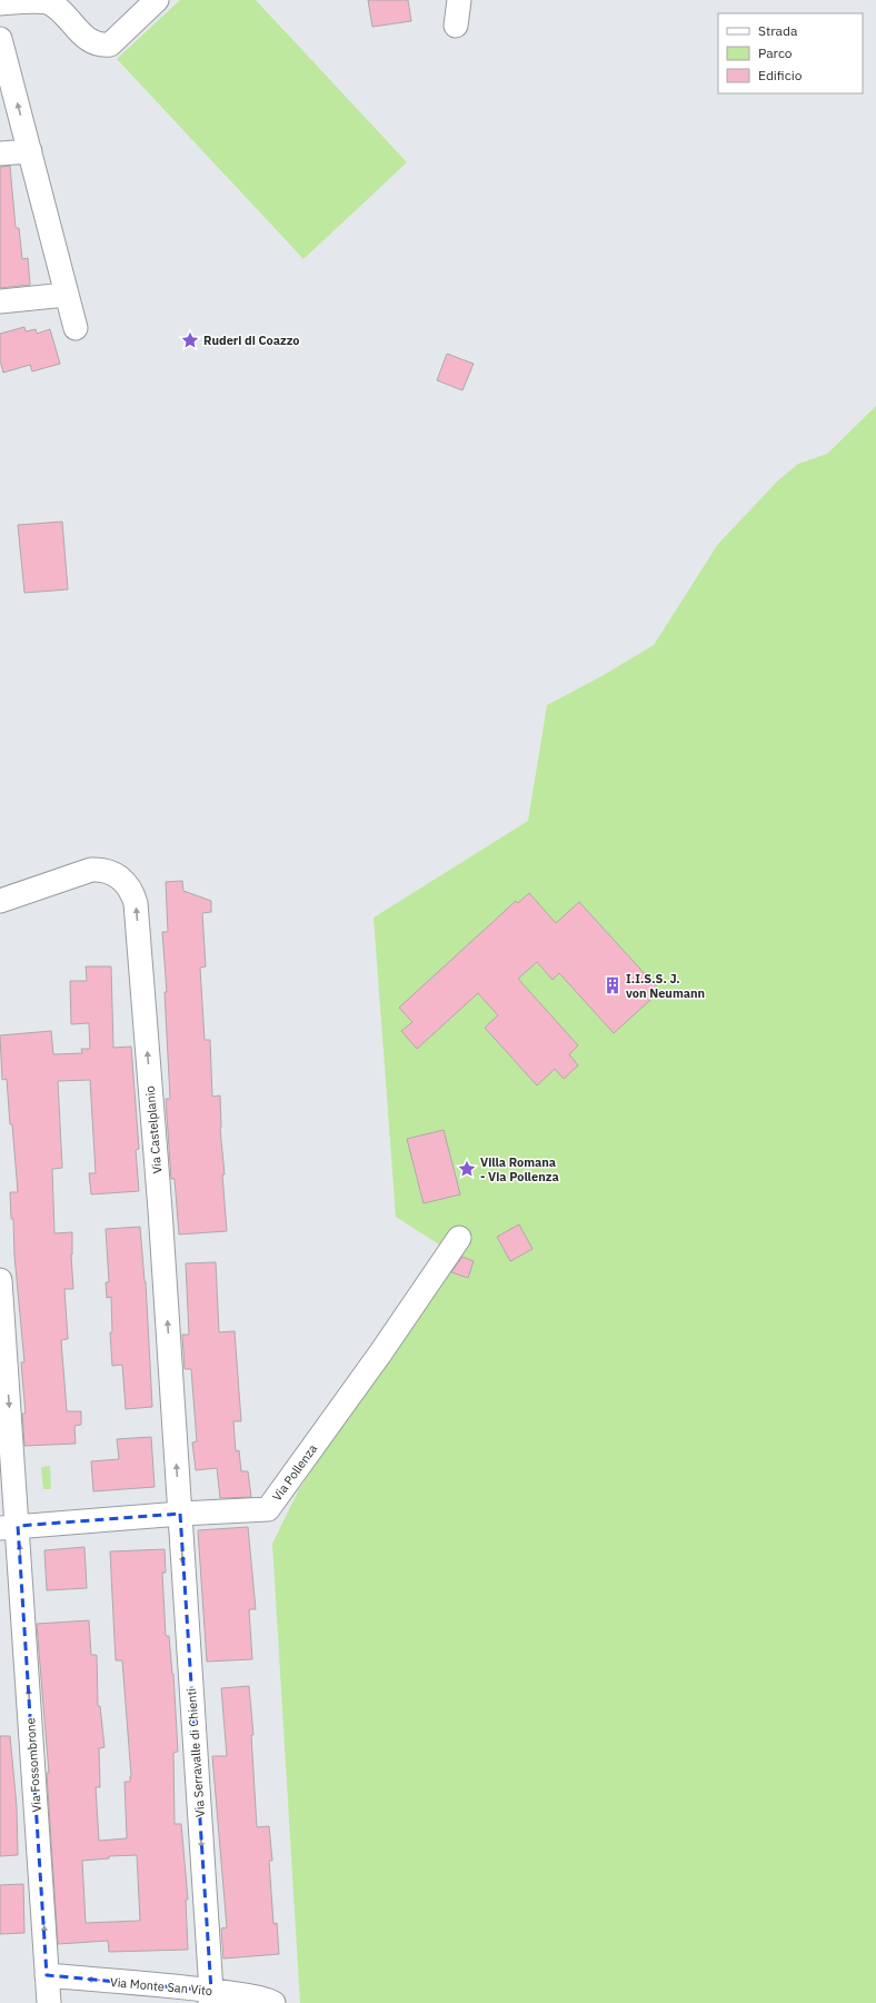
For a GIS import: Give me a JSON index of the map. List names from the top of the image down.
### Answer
{
  "streets": {
    "street": [
      "Via Castelplanio",
      "Via Pollenza",
      "Via Serravalle di Chienti",
      "Via Fossombrone",
      "Via Monte San Vito"
    ]
  },
  "crossings": [
    ["Via Castelplanio", "Via Pollenza"],
    ["Via Castelplanio", "Via Serravalle di Chienti"],
    ["Via Pollenza", "Via Serravalle di Chienti"],
    ["Via Pollenza", "Via Fossombrone"],
    ["Via Serravalle di Chienti", "Via Monte San Vito"],
    ["Via Fossombrone", "Via Monte San Vito"]
  ],
  "one_way": ["Via Castelplanio", "Via Serravalle di Chienti", "Via Monte San Vito"],
  "places": {
    "place": ["Ruderi di Coazzo", "Villa Romana - Via Pollenza"],
    "building": ["I.I.S.S. J. von Neumann"]
  },
  "legend": ["Strada", "Parco", "Edificio"]
}
